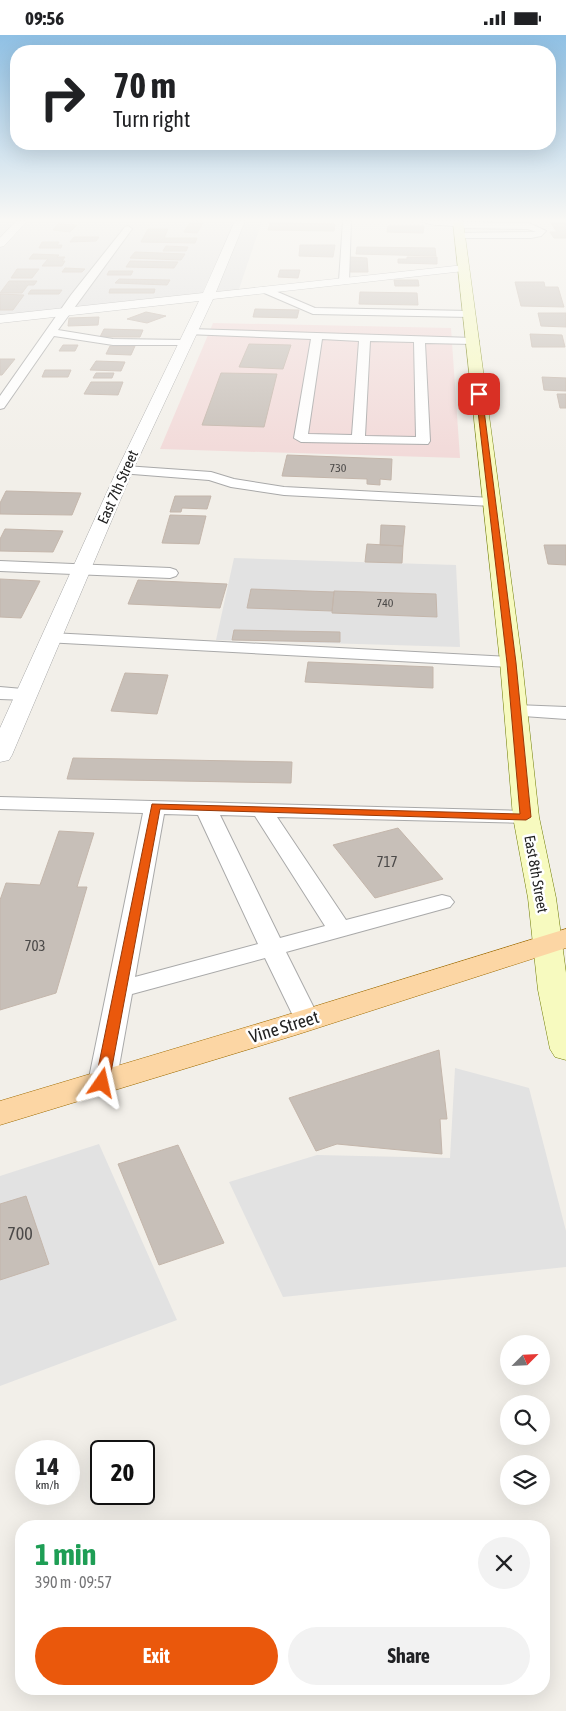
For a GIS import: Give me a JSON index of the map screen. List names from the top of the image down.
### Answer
{
  "streets": {
    "main road": ["East 8th Street", "Vine Street"],
    "street": ["East 7th Street"]
  },
  "crossings": [
    ["East 8th Street", "Vine Street"]
  ],
  "house_numbers": [
    "730",
    "740",
    "717",
    "703",
    "700"
  ],
  "north": "top right",
  "page": {
    "status": "09:56",
    "turn": ["70 m", "Turn right"],
    "speed": "14 km/h",
    "limit": "20",
    "heading": ["1 min", "390 m · 09:57"],
    "buttons": ["Exit", "Share"]
  }
}
